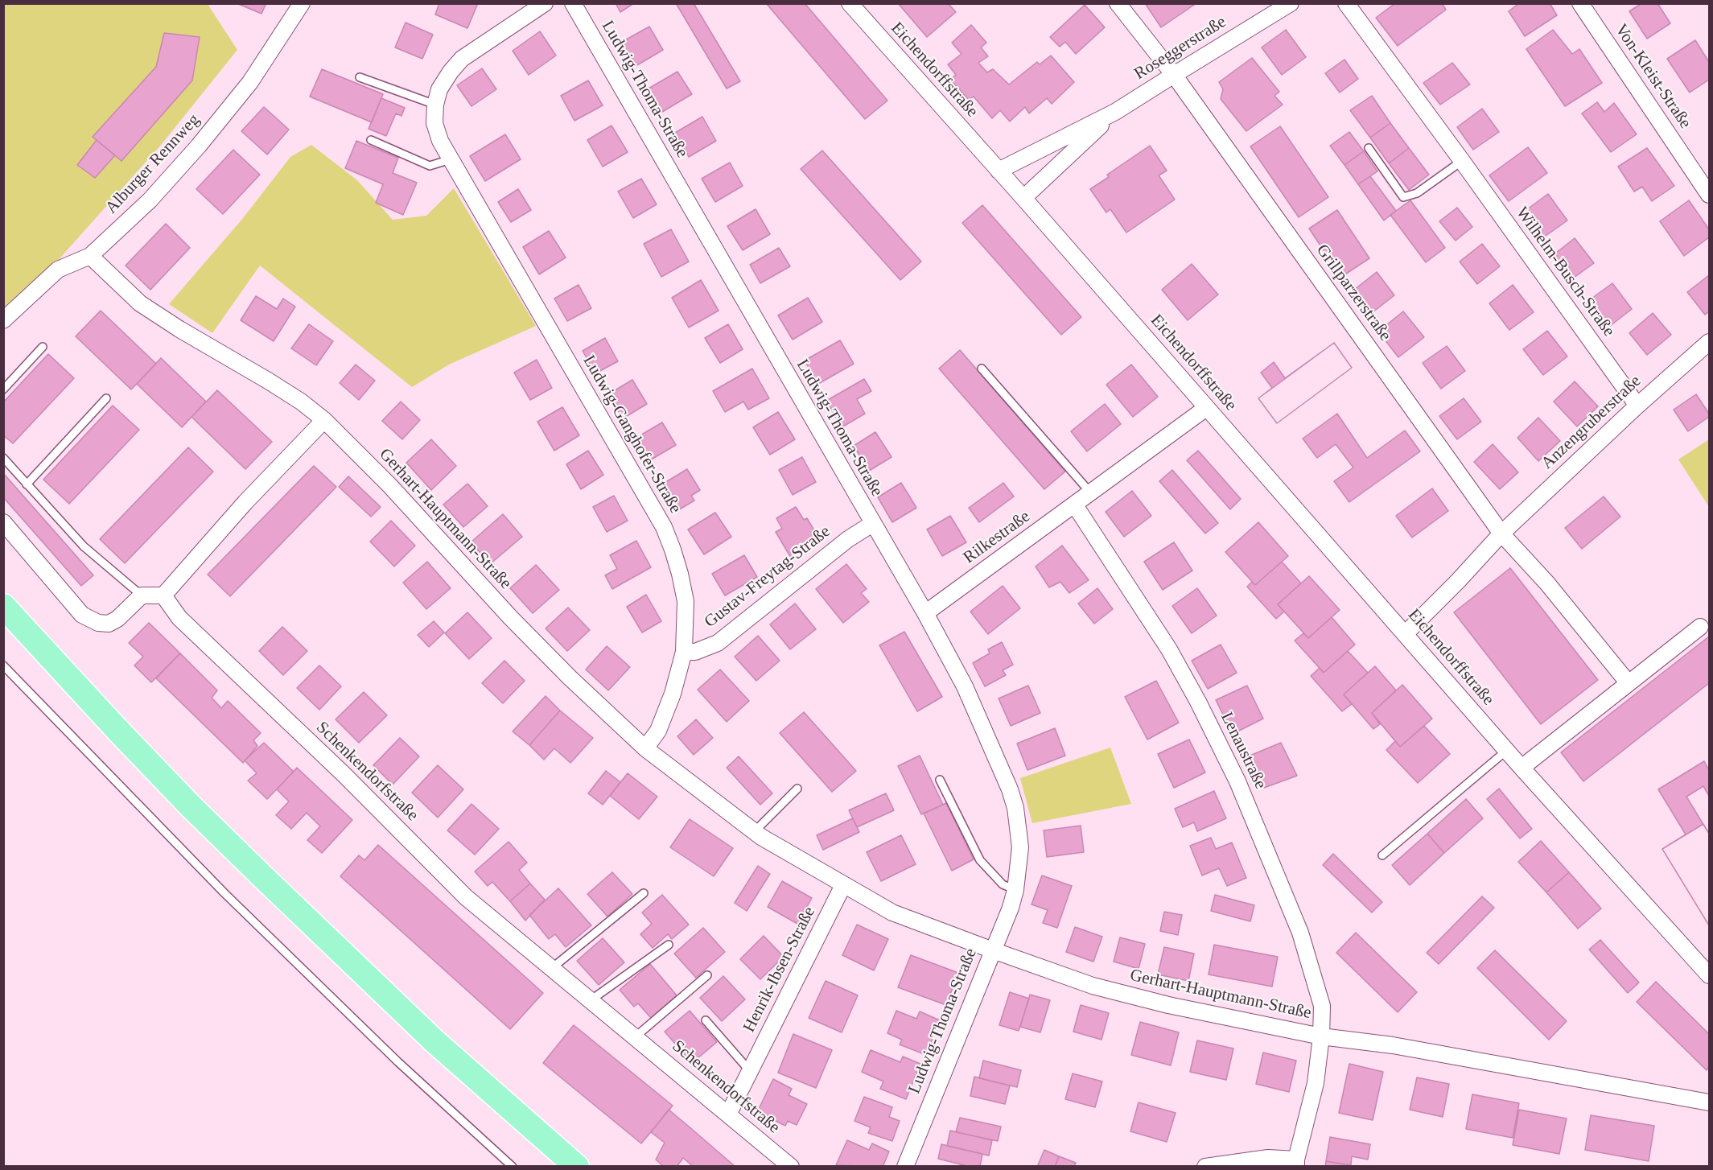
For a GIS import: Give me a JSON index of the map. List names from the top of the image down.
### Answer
{
  "streets": {
    "street": [
      "Roseggerstraße",
      "Eichendorffstraße",
      "Von-Kleist-Straße",
      "Ludwig-Thoma-Straße",
      "Alburger Rennweg",
      "Wilhelm-Busch-Straße",
      "Grillparzerstraße",
      "Anzengruberstraße",
      "Ludwig-Ganghofer-Straße",
      "Gerhart-Hauptmann-Straße",
      "Rilkestraße",
      "Gustav-Freytag-Straße",
      "Lenaustraße",
      "Schenkendorfstraße",
      "Henrik-Ibsen-Straße"
    ]
  },
  "crossings": [
    ["Roseggerstraße", "Eichendorffstraße"],
    ["Roseggerstraße", "Grillparzerstraße"],
    ["Eichendorffstraße", "Anzengruberstraße"],
    ["Eichendorffstraße", "Rilkestraße"],
    ["Ludwig-Thoma-Straße", "Gerhart-Hauptmann-Straße"],
    ["Ludwig-Thoma-Straße", "Rilkestraße"],
    ["Ludwig-Thoma-Straße", "Gustav-Freytag-Straße"],
    ["Alburger Rennweg", "Gerhart-Hauptmann-Straße"],
    ["Wilhelm-Busch-Straße", "Anzengruberstraße"],
    ["Grillparzerstraße", "Anzengruberstraße"],
    ["Ludwig-Ganghofer-Straße", "Gerhart-Hauptmann-Straße"],
    ["Ludwig-Ganghofer-Straße", "Gustav-Freytag-Straße"],
    ["Gerhart-Hauptmann-Straße", "Lenaustraße"],
    ["Gerhart-Hauptmann-Straße", "Henrik-Ibsen-Straße"],
    ["Rilkestraße", "Lenaustraße"],
    ["Schenkendorfstraße", "Henrik-Ibsen-Straße"]
  ]
}
